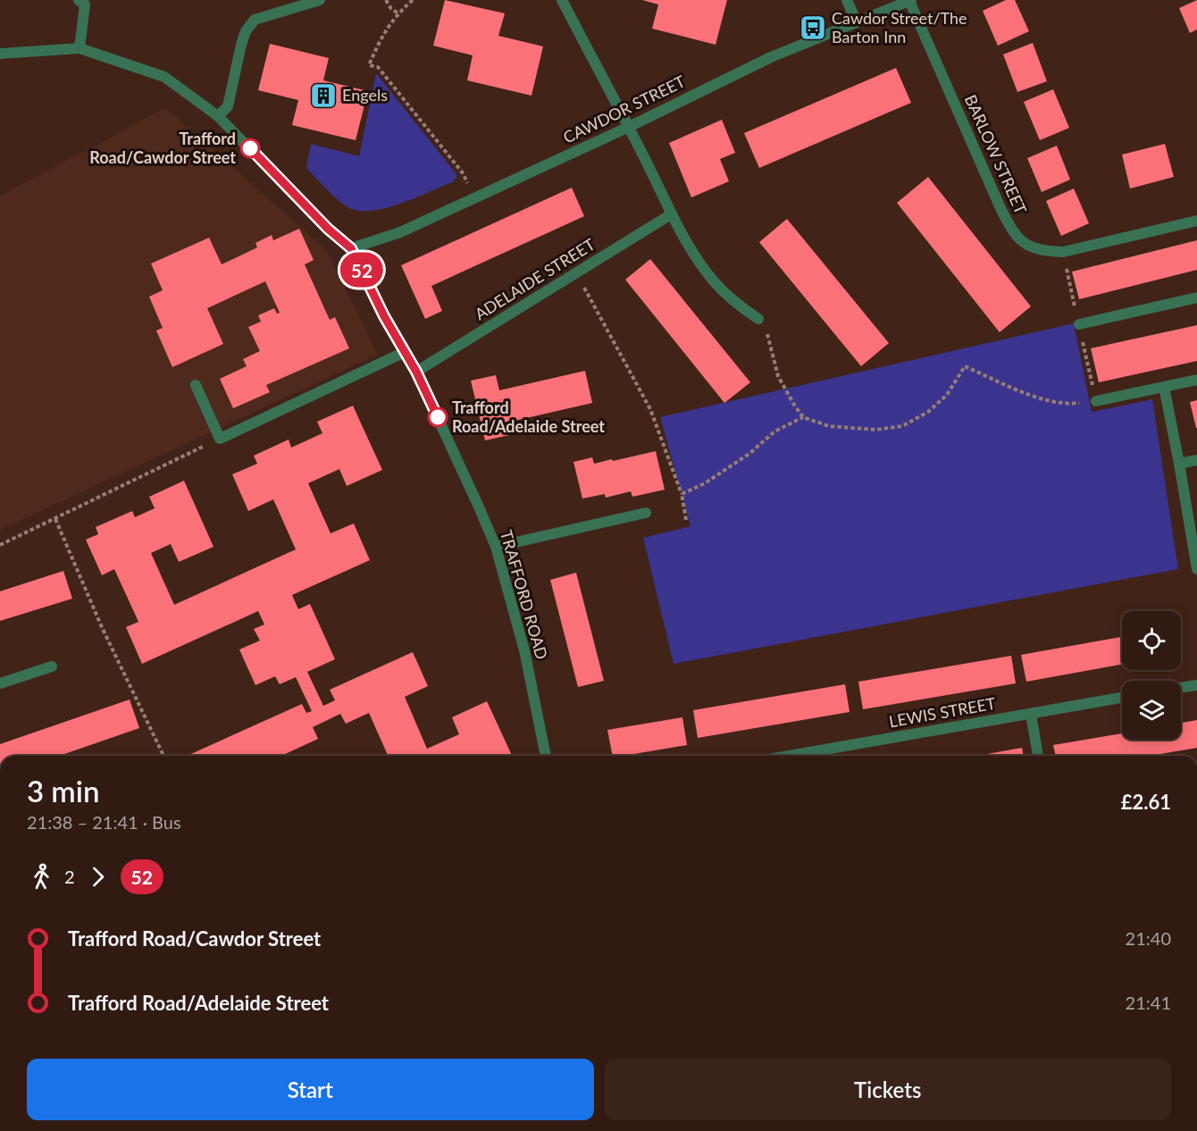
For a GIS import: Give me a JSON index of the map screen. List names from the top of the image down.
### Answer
{
  "streets": {
    "street": [
      "CAWDOR STREET",
      "BARLOW STREET",
      "ADELAIDE STREET",
      "TRAFFORD ROAD",
      "LEWIS STREET"
    ]
  },
  "crossings": [
    ["CAWDOR STREET", "BARLOW STREET"],
    ["CAWDOR STREET", "TRAFFORD ROAD"],
    ["ADELAIDE STREET", "TRAFFORD ROAD"]
  ],
  "places": {
    "bus stop": ["Cawdor Street/The Barton Inn"],
    "building": ["Engels"],
    "other": ["Trafford Road/Cawdor Street", "Trafford Road/Adelaide Street"]
  },
  "lines": ["bus line 52"],
  "page": {
    "on_map": "52",
    "heading": ["3 min", "21:38 – 21:41 · Bus", "£2.61"],
    "legs": ["2", "52"],
    "list": [
      {
        "name": "Trafford Road/Cawdor Street",
        "value": "21:40"
      },
      {
        "name": "Trafford Road/Adelaide Street",
        "value": "21:41"
      }
    ],
    "buttons": ["Start", "Tickets"]
  }
}
